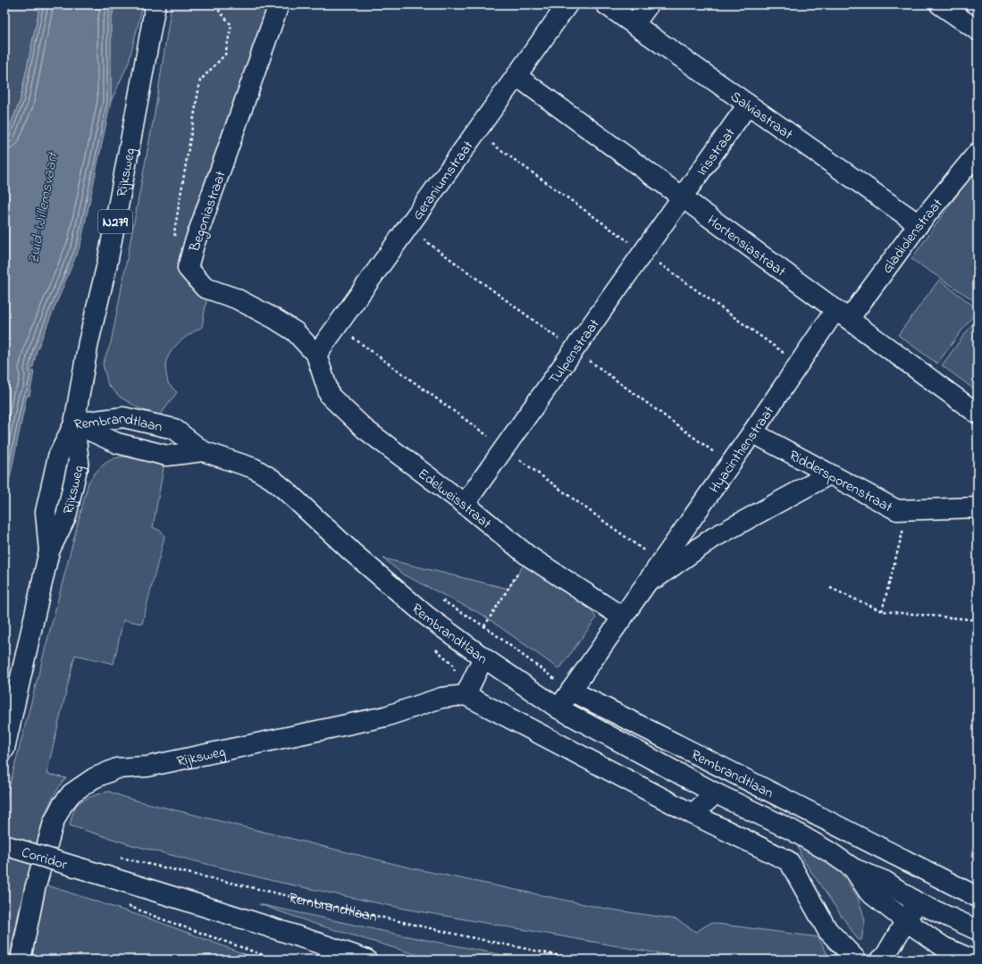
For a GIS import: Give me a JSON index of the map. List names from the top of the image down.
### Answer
{
  "streets": {
    "street": [
      "Salviastraat",
      "Irisstraat",
      "Rijksweg",
      "Geraniumstraat",
      "Begoniastraat",
      "N279",
      "Gladiolenstraat",
      "Hortensiastraat",
      "Tulpenstraat",
      "Rembrandtlaan",
      "Hyacinthenstraat",
      "Riddersporenstraat",
      "Edelweisstraat",
      "Corridor"
    ]
  },
  "crossings": [
    ["Salviastraat", "Irisstraat"],
    ["Salviastraat", "Gladiolenstraat"],
    ["Irisstraat", "Hortensiastraat"],
    ["Irisstraat", "Tulpenstraat"],
    ["Rijksweg", "Rembrandtlaan"],
    ["Geraniumstraat", "Begoniastraat"],
    ["Geraniumstraat", "Hortensiastraat"],
    ["Geraniumstraat", "Edelweisstraat"],
    ["Begoniastraat", "Edelweisstraat"],
    ["Gladiolenstraat", "Hortensiastraat"],
    ["Gladiolenstraat", "Hyacinthenstraat"],
    ["Hortensiastraat", "Tulpenstraat"],
    ["Hortensiastraat", "Hyacinthenstraat"],
    ["Tulpenstraat", "Edelweisstraat"],
    ["Rembrandtlaan", "Hyacinthenstraat"],
    ["Hyacinthenstraat", "Riddersporenstraat"],
    ["Hyacinthenstraat", "Edelweisstraat"]
  ],
  "water": ["Zuid-Willemsvaart"]
}
